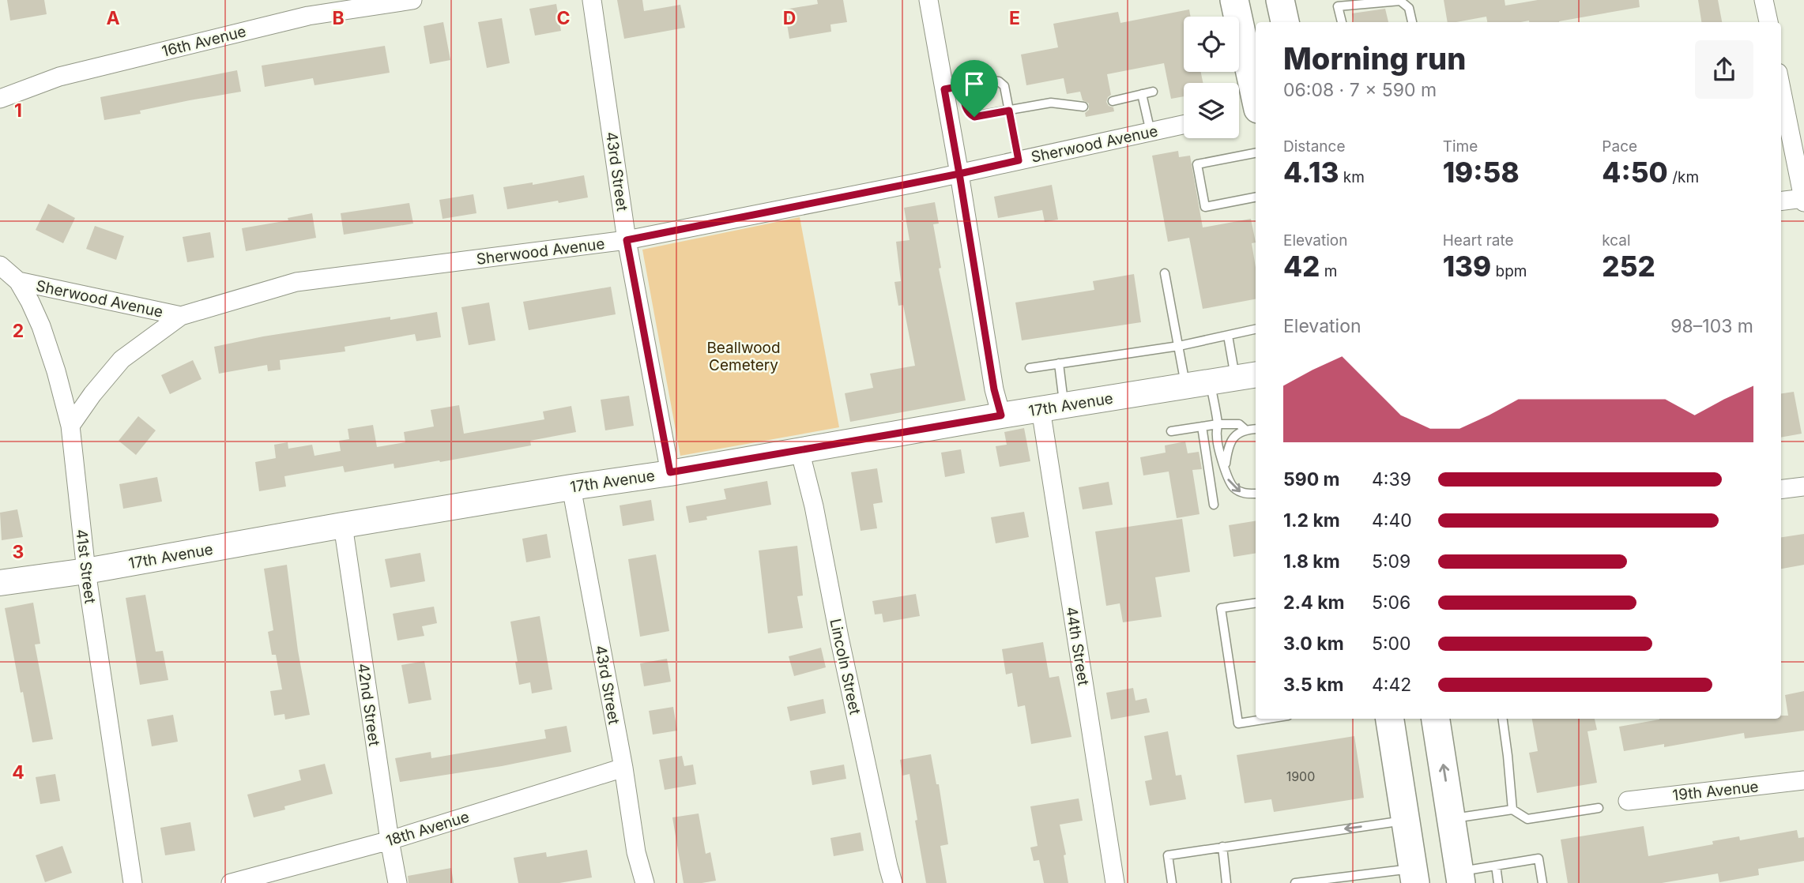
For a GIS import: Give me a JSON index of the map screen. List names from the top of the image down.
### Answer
{
  "streets": {
    "street": [
      "16th Avenue",
      "Sherwood Avenue",
      "43rd Street",
      "17th Avenue",
      "41st Street",
      "44th Street",
      "Lincoln Street",
      "42nd Street",
      "19th Avenue",
      "18th Avenue"
    ]
  },
  "crossings": [
    ["Sherwood Avenue", "43rd Street"],
    ["Sherwood Avenue", "41st Street"],
    ["43rd Street", "17th Avenue"],
    ["43rd Street", "18th Avenue"],
    ["17th Avenue", "41st Street"],
    ["17th Avenue", "44th Street"],
    ["17th Avenue", "Lincoln Street"],
    ["17th Avenue", "42nd Street"],
    ["42nd Street", "18th Avenue"]
  ],
  "parks": ["Beallwood Cemetery"],
  "house_numbers": ["1900"],
  "page": {
    "heading": ["Morning run", "06:08 · 7 × 590 m"],
    "stats": [
      ["Distance", "4.13 km"],
      ["Time", "19:58"],
      ["Pace", "4:50 /km"],
      ["Elevation", "42 m"],
      ["Heart rate", "139 bpm"],
      ["kcal", "252"]
    ],
    "chart": ["Elevation", "98–103 m"],
    "list": [
      {
        "name": "590 m",
        "note": "4:39"
      },
      {
        "name": "1.2 km",
        "note": "4:40"
      },
      {
        "name": "1.8 km",
        "note": "5:09"
      },
      {
        "name": "2.4 km",
        "note": "5:06"
      },
      {
        "name": "3.0 km",
        "note": "5:00"
      },
      {
        "name": "3.5 km",
        "note": "4:42"
      }
    ]
  },
  "grid": {
    "columns": [
      "A",
      "B",
      "C",
      "D",
      "E"
    ],
    "rows": [
      "1",
      "2",
      "3",
      "4"
    ]
  }
}
